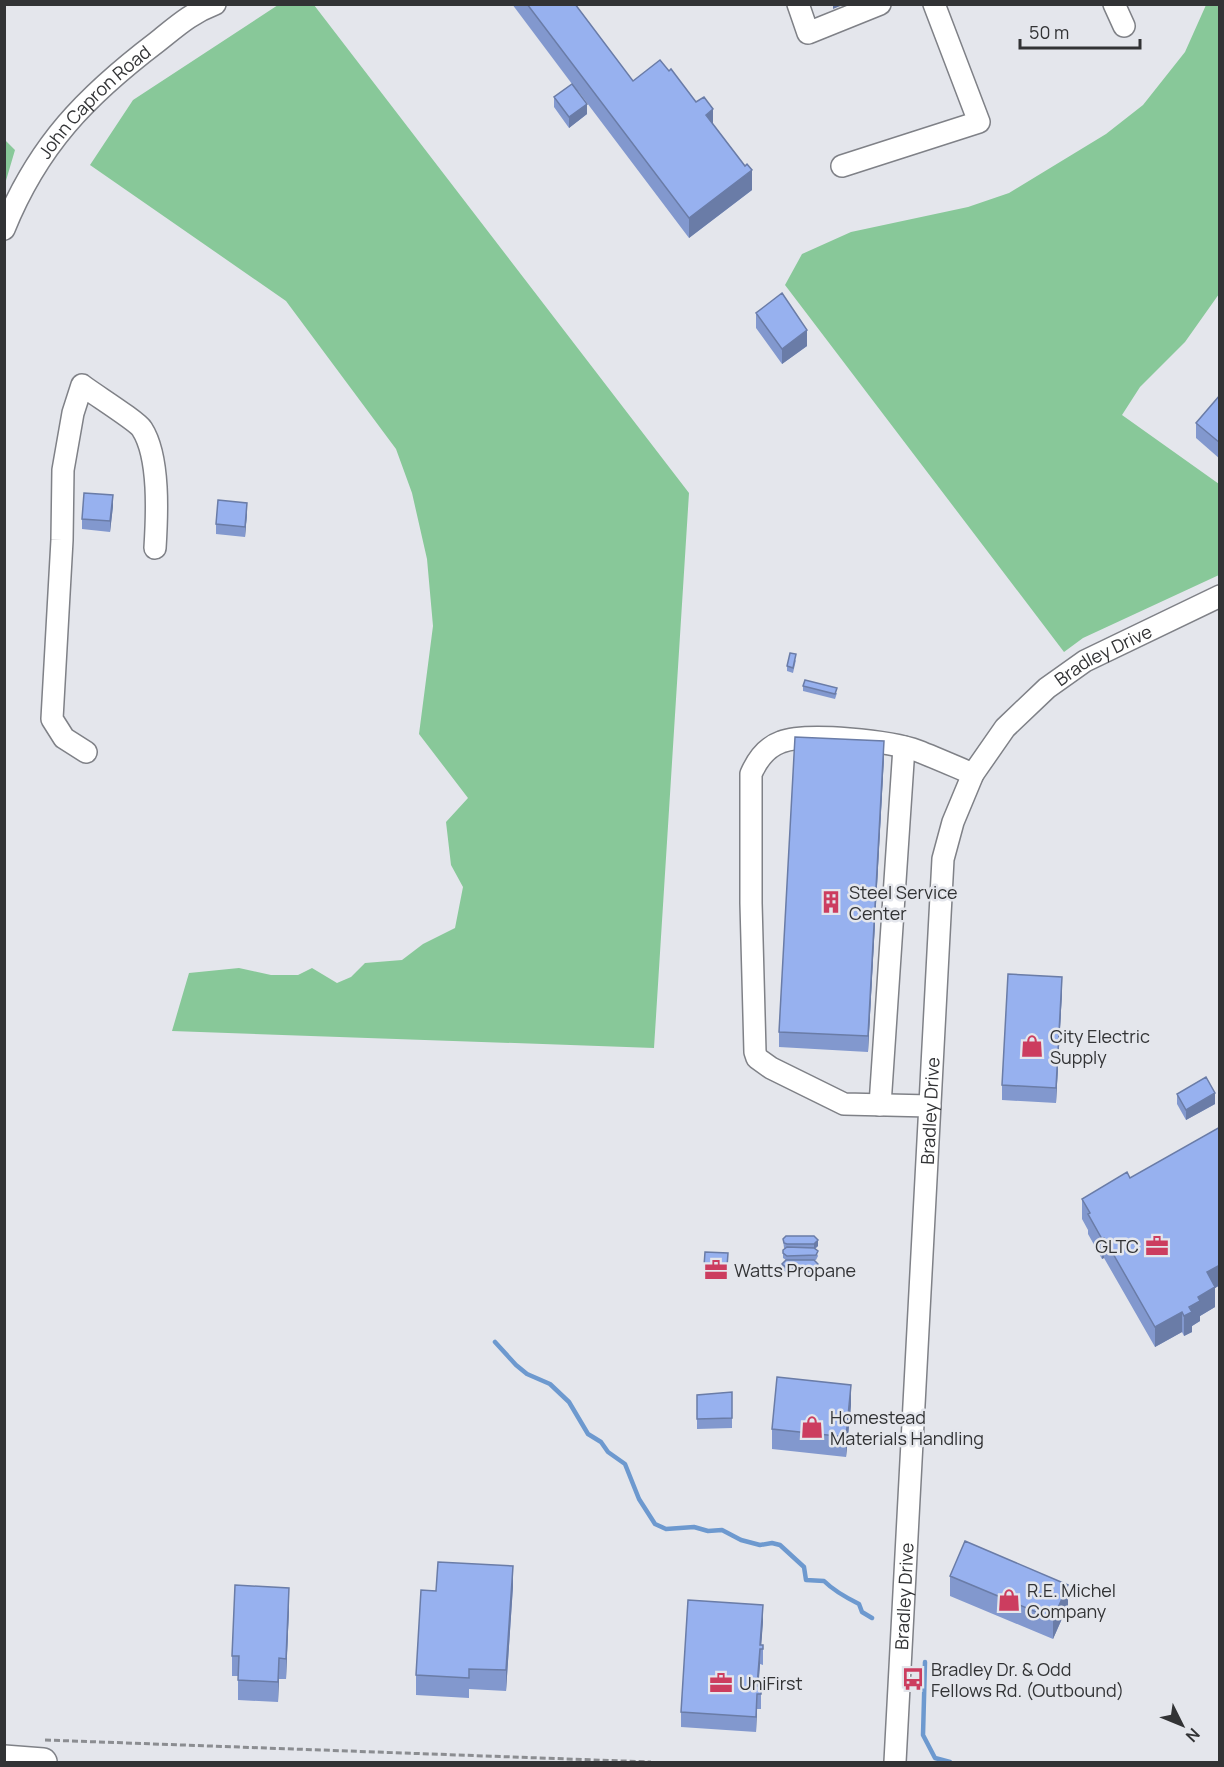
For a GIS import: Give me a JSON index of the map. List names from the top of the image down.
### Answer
{
  "streets": {
    "street": ["John Capron Road", "Bradley Drive"]
  },
  "places": {
    "building": ["Steel Service Center"],
    "shop": ["City Electric Supply", "Homestead Materials Handling", "R.E. Michel Company"],
    "office": ["GLTC", "Watts Propane", "UniFirst"],
    "bus stop": ["Bradley Dr. & Odd Fellows Rd. (Outbound)"]
  },
  "scale_bar": "50 m",
  "north": "bottom right"
}
